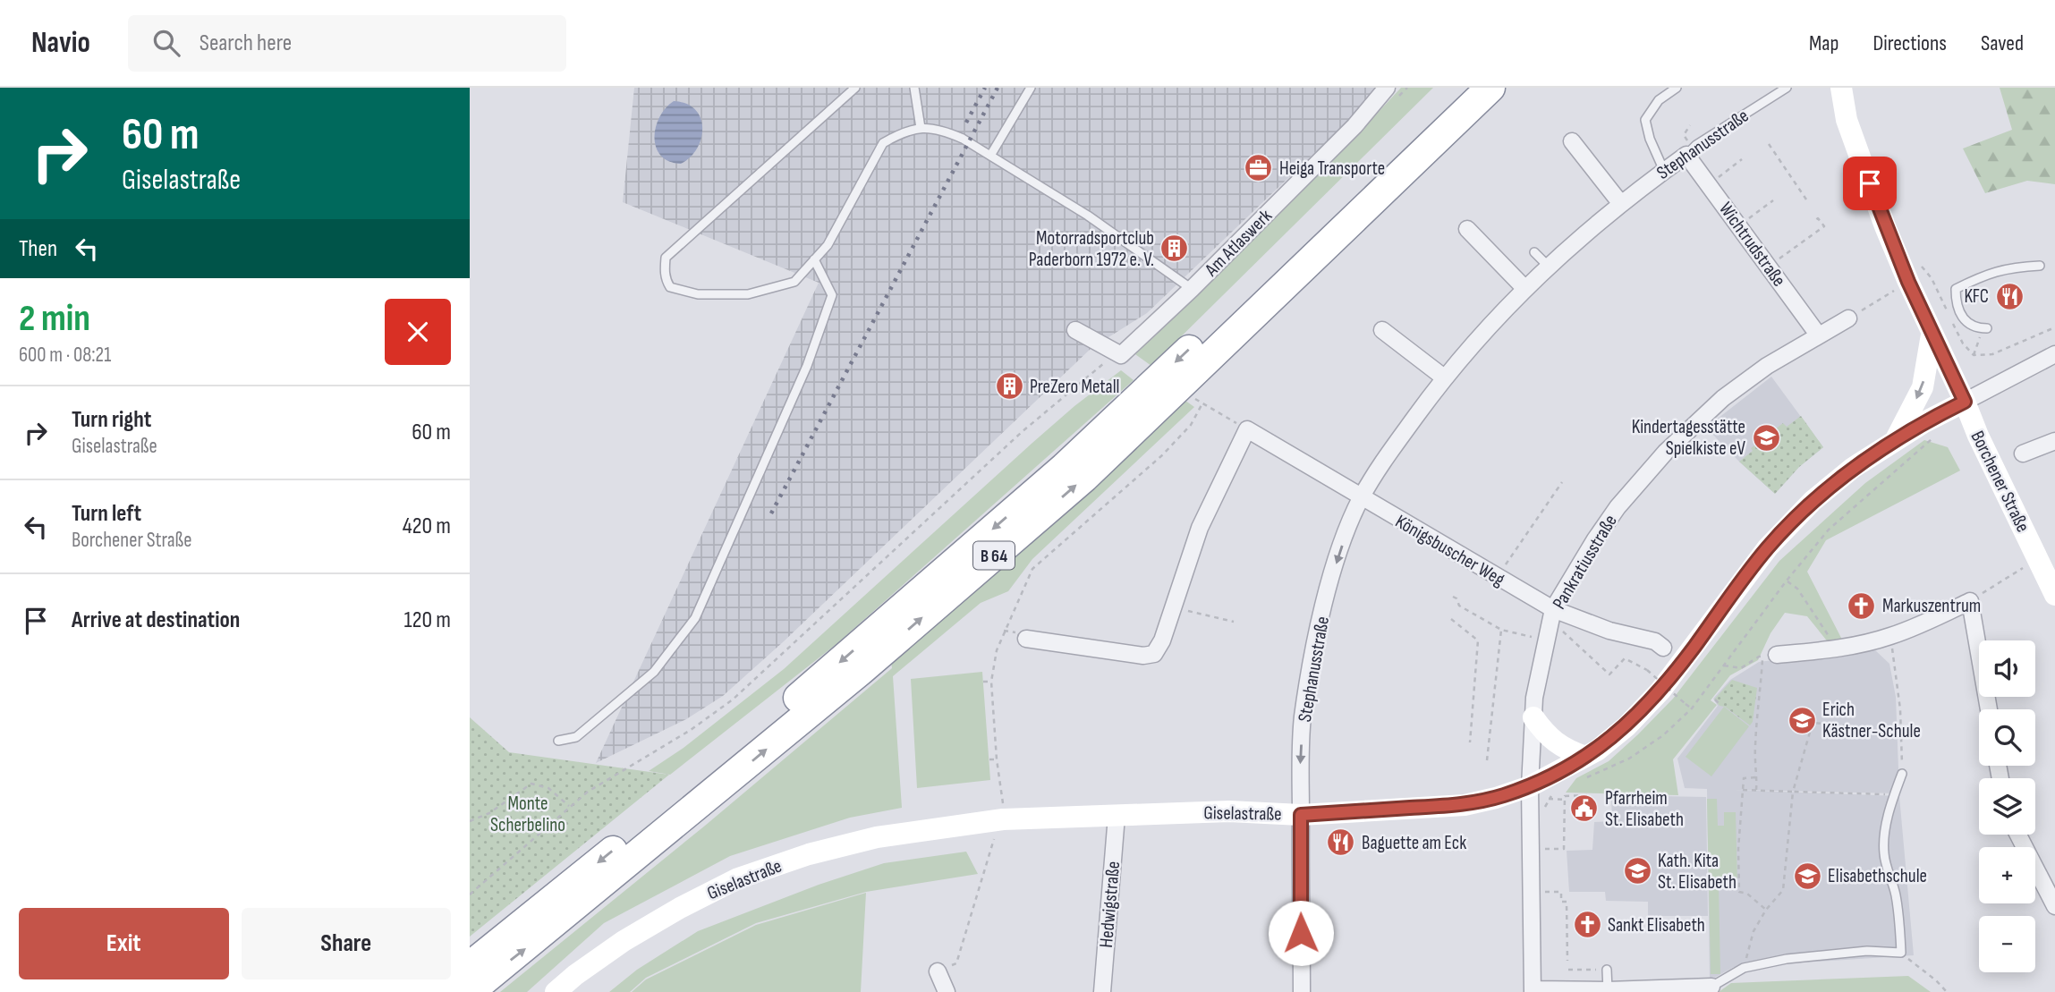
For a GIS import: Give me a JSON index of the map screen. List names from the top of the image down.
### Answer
{
  "streets": {
    "highway": ["B 64"],
    "main road": ["Borchener Straße", "Giselastraße"],
    "street": [
      "Stephanusstraße",
      "Am Atlaswerk",
      "Wichtrudstraße",
      "Königsbuscher Weg",
      "Pankratiusstraße",
      "Hedwigstraße"
    ]
  },
  "crossings": [
    ["Stephanusstraße", "Wichtrudstraße"],
    ["Stephanusstraße", "Königsbuscher Weg"],
    ["Stephanusstraße", "Giselastraße"],
    ["Wichtrudstraße", "Pankratiusstraße"],
    ["Borchener Straße", "Giselastraße"],
    ["Königsbuscher Weg", "Pankratiusstraße"],
    ["Pankratiusstraße", "Giselastraße"],
    ["Giselastraße", "Hedwigstraße"]
  ],
  "parks": ["Monte Scherbelino"],
  "places": {
    "office": ["Heiga Transporte"],
    "building": ["Motorradsportclub Paderborn 1972 e. V.", "PreZero Metall"],
    "restaurant": ["KFC", "Baguette am Eck"],
    "school or university": [
      "Kindertagesstätte Spielkiste eV",
      "Erich Kästner-Schule",
      "Kath. Kita St. Elisabeth",
      "Elisabethschule"
    ],
    "church": ["Markuszentrum", "Sankt Elisabeth"],
    "public building": ["Pfarrheim St. Elisabeth"]
  },
  "page": {
    "header": "Navio",
    "search": "Search here",
    "nav": ["Map", "Directions", "Saved"],
    "turn": ["60 m", "Giselastraße"],
    "then": "Then",
    "heading": ["2 min", "600 m · 08:21"],
    "list": [
      {
        "name": "Turn right",
        "note": "Giselastraße",
        "value": "60 m"
      },
      {
        "name": "Turn left",
        "note": "Borchener Straße",
        "value": "420 m"
      },
      {
        "name": "Arrive at destination",
        "value": "120 m"
      }
    ],
    "map_buttons": ["+", "−"],
    "buttons": ["Exit", "Share"]
  }
}
